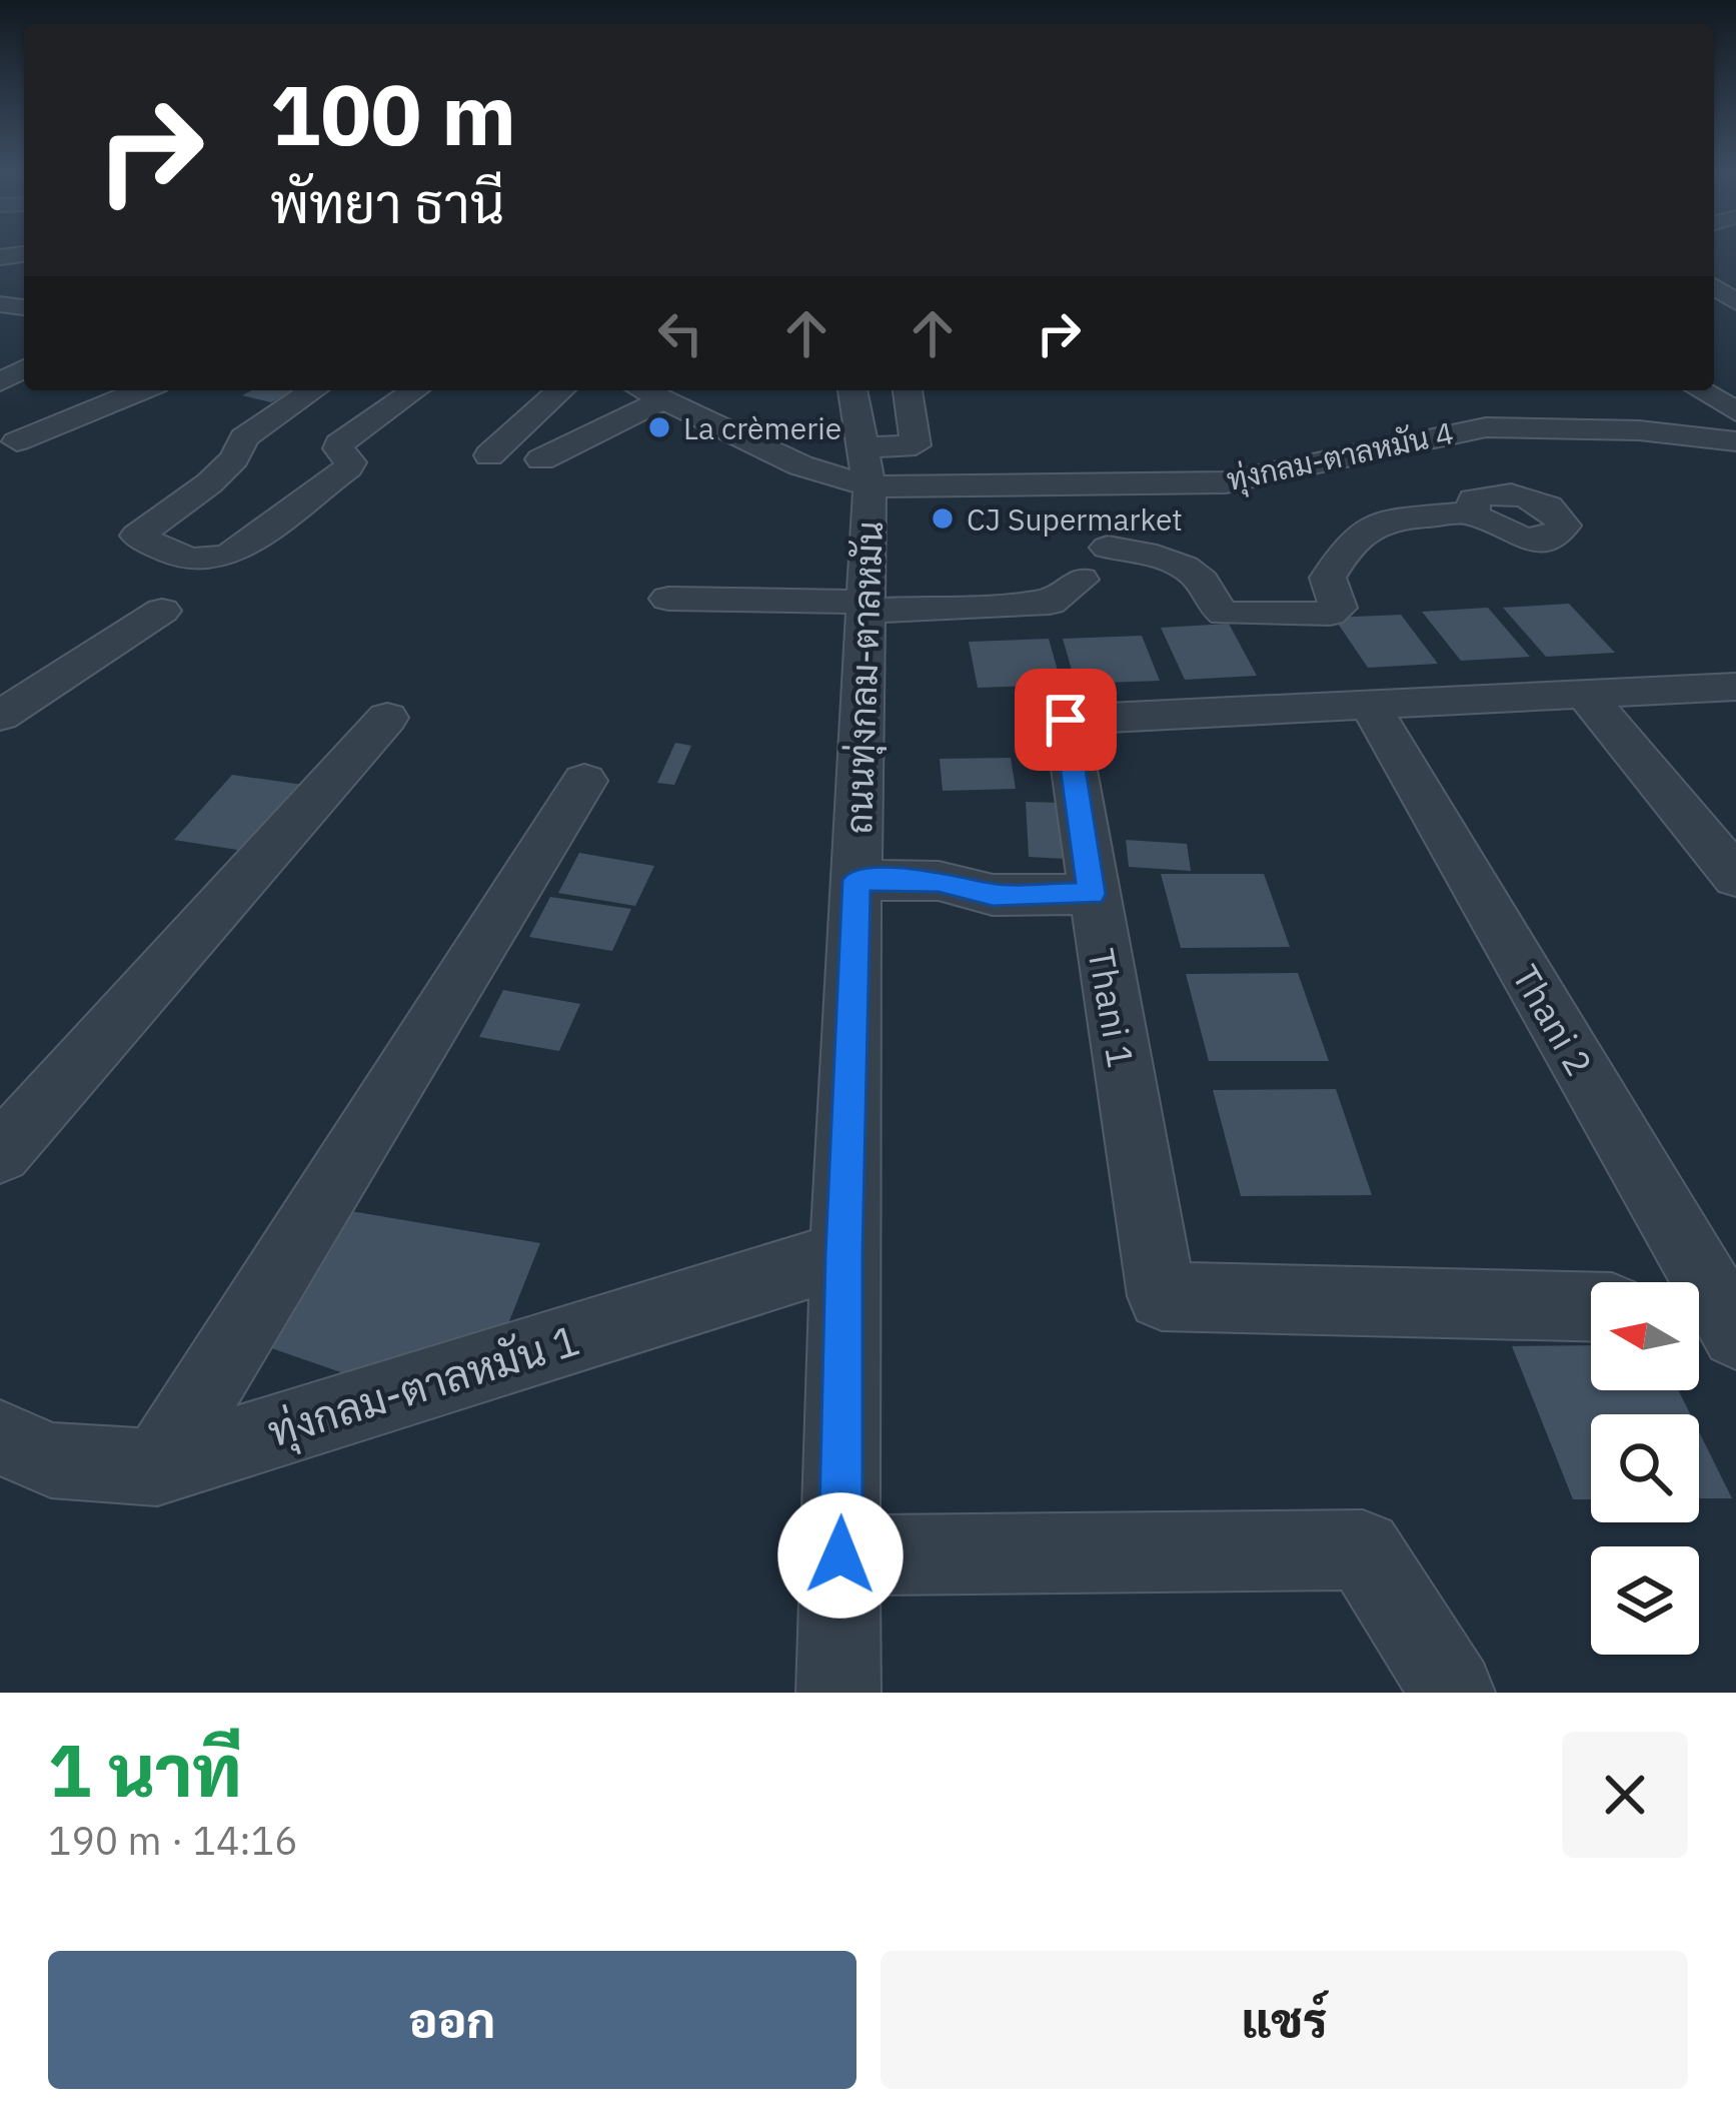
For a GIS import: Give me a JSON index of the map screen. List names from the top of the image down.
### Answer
{
  "streets": {
    "street": [
      "ทุ่งกลม-ตาลหมัน 4",
      "ถนนทุ่งกลม-ตาลหมัน",
      "Thani 1",
      "Thani 2",
      "ทุ่งกลม-ตาลหมัน 1"
    ]
  },
  "crossings": [
    ["ทุ่งกลม-ตาลหมัน 4", "ถนนทุ่งกลม-ตาลหมัน"],
    ["ถนนทุ่งกลม-ตาลหมัน", "ทุ่งกลม-ตาลหมัน 1"],
    ["Thani 1", "Thani 2"]
  ],
  "places": ["La crèmerie", "CJ Supermarket"],
  "north": "left",
  "page": {
    "turn": ["100 m", "พัทยา ธานี"],
    "heading": ["1 นาที", "190 m · 14:16"],
    "buttons": ["ออก", "แชร์"]
  }
}
